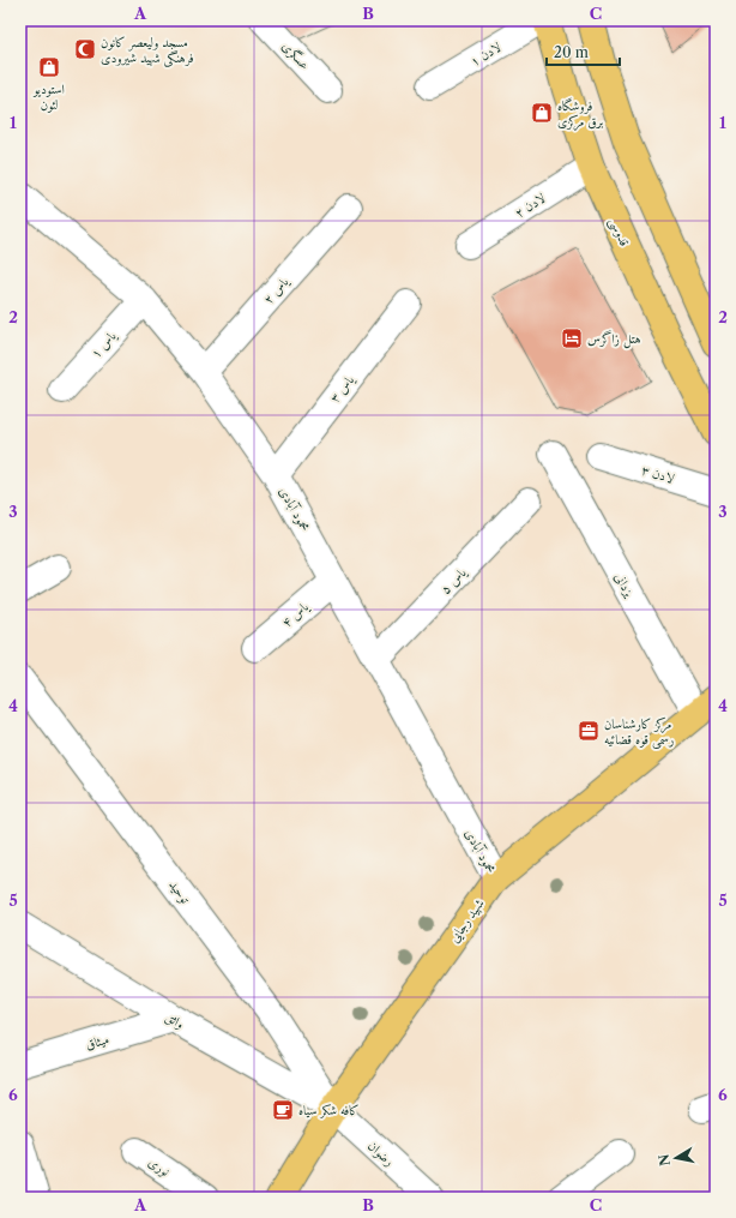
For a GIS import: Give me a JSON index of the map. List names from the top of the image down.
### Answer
{
  "streets": {
    "main road": ["قدوسی", "شهید رجایی"],
    "street": [
      "لادن ۱",
      "عسگری",
      "لادن ۲",
      "یاس ۲",
      "یاس ۱",
      "یاس ۳",
      "لادن ۳",
      "محمود آبادی",
      "یاس ۵",
      "یزدانی",
      "یاس ۴",
      "توحید",
      "واثق",
      "میثاق",
      "رضوان",
      "نوری"
    ]
  },
  "crossings": [
    ["لادن ۲", "قدوسی"],
    ["یاس ۲", "محمود آبادی"],
    ["یاس ۱", "محمود آبادی"],
    ["یاس ۳", "محمود آبادی"],
    ["محمود آبادی", "یاس ۵"],
    ["محمود آبادی", "یاس ۴"],
    ["محمود آبادی", "شهید رجایی"],
    ["یزدانی", "شهید رجایی"],
    ["توحید", "شهید رجایی"],
    ["توحید", "واثق"],
    ["توحید", "رضوان"],
    ["شهید رجایی", "واثق"],
    ["شهید رجایی", "رضوان"],
    ["واثق", "میثاق"],
    ["واثق", "رضوان"]
  ],
  "places": {
    "mosque": ["مسجد ولیعصر کانون فرهنگی شهید شیرودی"],
    "shop": ["استوديو لئون", "فروشگاه برق مرکزی"],
    "hotel": ["هتل زاگرس"],
    "office": ["مرکز کارشناسان رسمی قوه قضائیه"],
    "cafe": ["کافه شکر سیاه"]
  },
  "scale_bar": "20 m",
  "north": "left",
  "grid": {
    "columns": ["A", "B", "C"],
    "rows": [
      "1",
      "2",
      "3",
      "4",
      "5",
      "6"
    ]
  }
}
